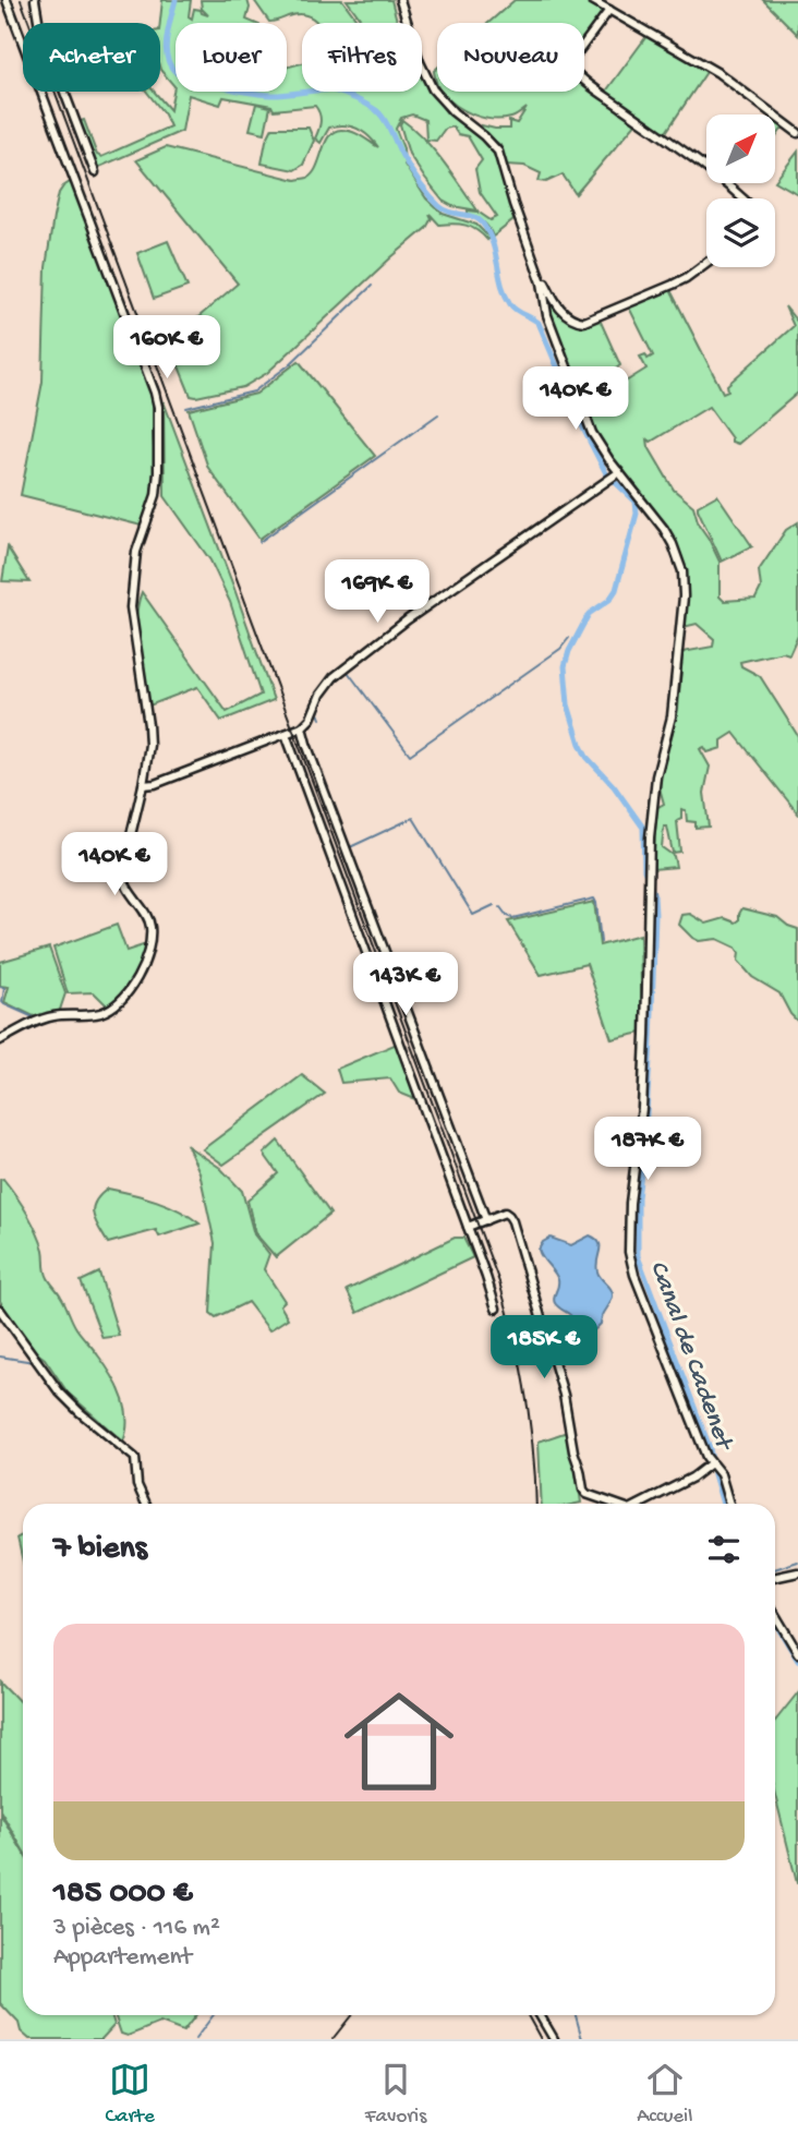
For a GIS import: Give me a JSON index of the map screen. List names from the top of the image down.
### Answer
{
  "water": ["Canal de Cadenet"],
  "north": "top right",
  "page": {
    "chip": [
      "Acheter",
      "Louer",
      "Filtres",
      "Nouveau"
    ],
    "price": [
      "160K €",
      "140K €",
      "169K €",
      "140K €",
      "143K €",
      "187K €",
      "185K €"
    ],
    "heading": "7 biens",
    "list": [
      {
        "name": "185 000 €",
        "note": "3 pièces · 116 m² · Appartement"
      }
    ],
    "tabs": ["Carte", "Favoris", "Accueil"]
  }
}
